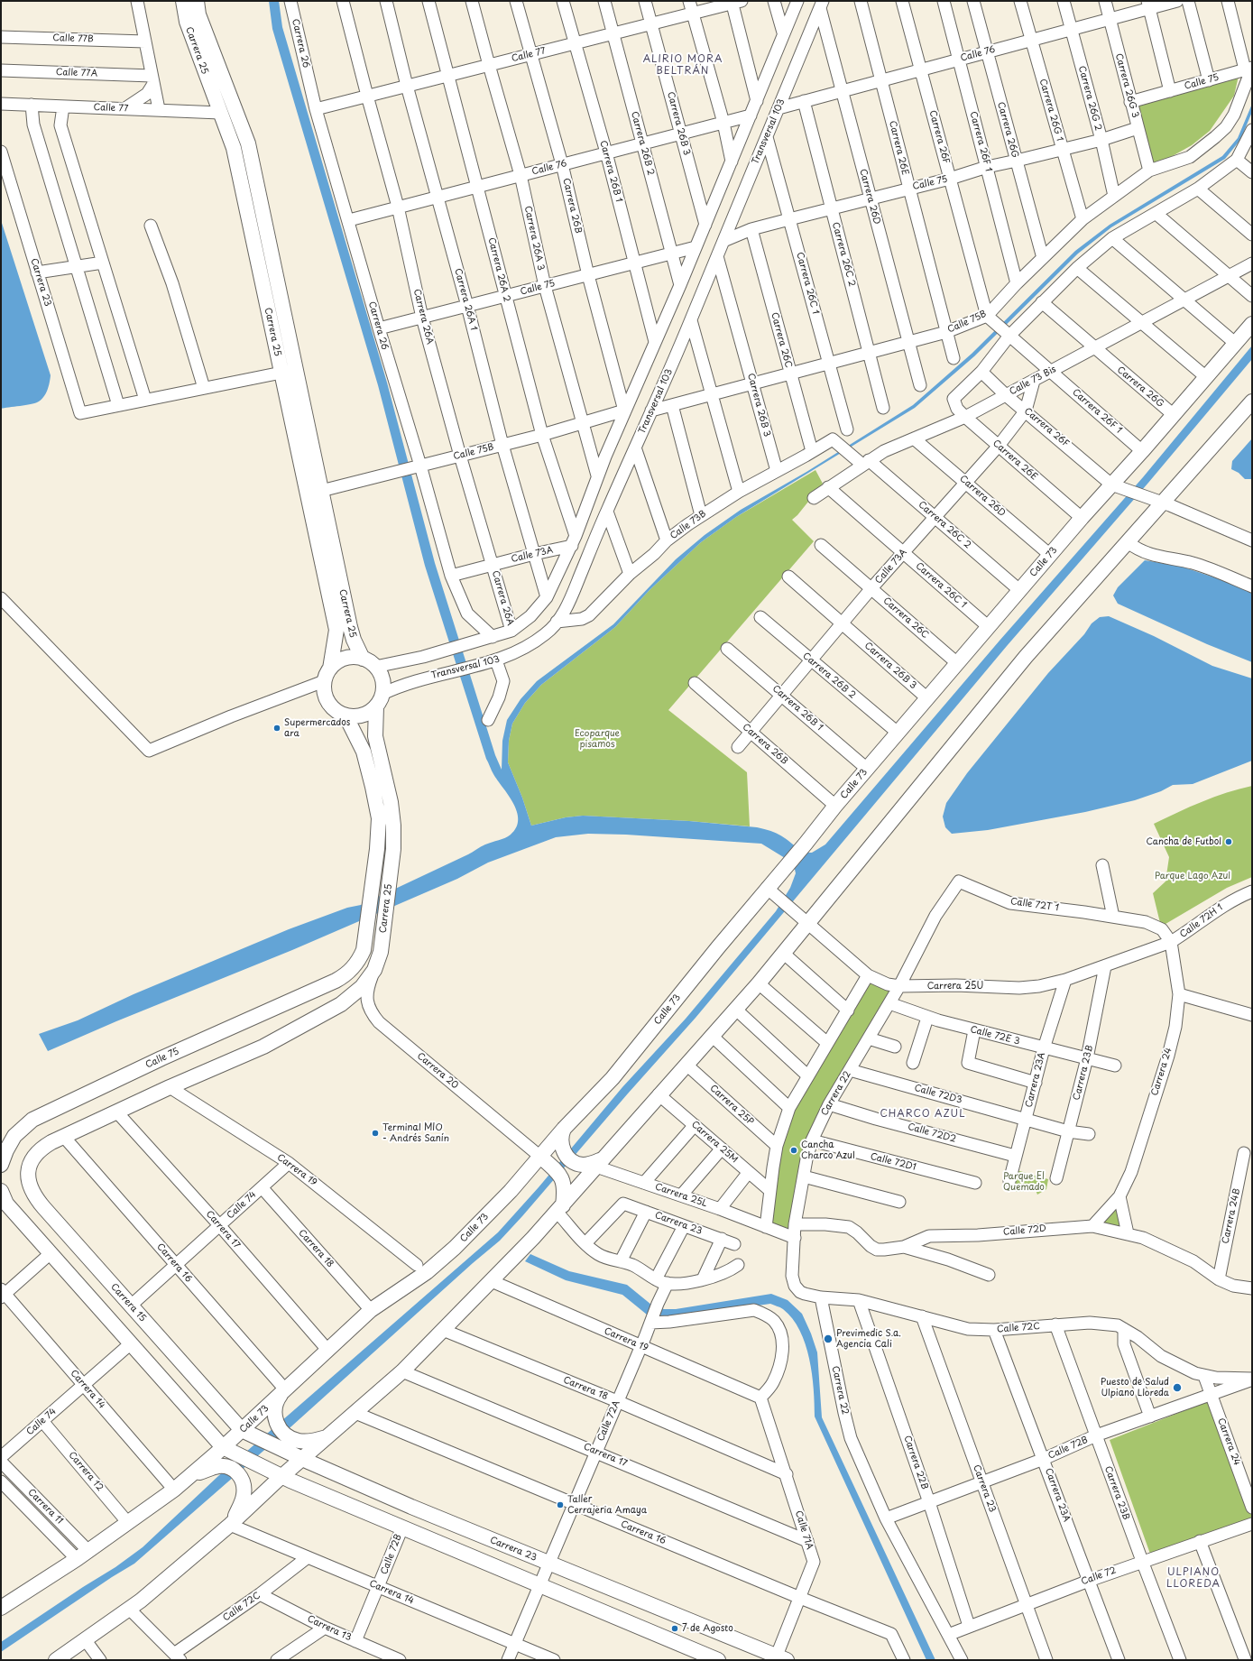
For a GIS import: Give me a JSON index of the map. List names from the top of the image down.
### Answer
{
  "streets": {
    "main road": [
      "Carrera 25",
      "Calle 75",
      "Carrera 23",
      "Calle 73",
      "Carrera 15"
    ],
    "street": [
      "Calle 77B",
      "Carrera 26",
      "Calle 76",
      "Calle 77",
      "Calle 77A",
      "Carrera 26G 3",
      "Carrera 26G 2",
      "Carrera 26G 1",
      "Carrera 26B 3",
      "Carrera 26G",
      "Transversal 103",
      "Carrera 26F",
      "Carrera 26F 1",
      "Carrera 26B 2",
      "Carrera 26E",
      "Carrera 26B 1",
      "Carrera 26D",
      "Carrera 26B",
      "Carrera 26A 3",
      "Carrera 26C 2",
      "Carrera 26A 2",
      "Carrera 26C 1",
      "Carrera 26A 1",
      "Carrera 26A",
      "Calle 75B",
      "Carrera 26C",
      "Calle 73 Bis",
      "Calle 73B",
      "Calle 73A",
      "Calle 72T 1",
      "Calle 72H 1",
      "Carrera 25U",
      "Calle 72E 3",
      "Carrera 20",
      "Carrera 24",
      "Carrera 23B",
      "Carrera 23A",
      "Carrera 22",
      "Calle 72D3",
      "Carrera 25P",
      "Calle 72D2",
      "Carrera 25M",
      "Calle 72D1",
      "Carrera 19",
      "Carrera 25L",
      "Calle 74",
      "Carrera 24B",
      "Carrera 17",
      "Calle 72D",
      "Carrera 18",
      "Carrera 16",
      "Calle 72C",
      "Carrera 14",
      "Calle 72A",
      "Calle 72B",
      "Carrera 22B",
      "Carrera 12",
      "Carrera 11",
      "Calle 71A",
      "Calle 72",
      "Carrera 13"
    ]
  },
  "crossings": [
    ["Carrera 26", "Calle 76"],
    ["Carrera 26", "Calle 77"],
    ["Carrera 26", "Calle 75"],
    ["Carrera 26", "Calle 75B"],
    ["Carrera 26", "Calle 73A"],
    ["Carrera 25", "Calle 77"],
    ["Carrera 25", "Calle 75"],
    ["Carrera 25", "Transversal 103"],
    ["Carrera 25", "Calle 75B"],
    ["Carrera 25", "Carrera 20"],
    ["Carrera 25", "Carrera 19"],
    ["Calle 76", "Carrera 26G 3"],
    ["Calle 76", "Carrera 26G 2"],
    ["Calle 76", "Carrera 26G 1"],
    ["Calle 76", "Carrera 26B 3"],
    ["Calle 76", "Carrera 26G"],
    ["Calle 76", "Transversal 103"],
    ["Calle 76", "Carrera 26F"],
    ["Calle 76", "Carrera 26F 1"],
    ["Calle 76", "Carrera 26B 2"],
    ["Calle 76", "Carrera 26E"],
    ["Calle 76", "Carrera 26B 1"],
    ["Calle 76", "Carrera 26D"],
    ["Calle 76", "Carrera 26B"],
    ["Calle 76", "Carrera 26A 3"],
    ["Calle 76", "Carrera 26C 2"],
    ["Calle 76", "Carrera 26A 2"],
    ["Calle 76", "Carrera 26A 1"],
    ["Calle 76", "Carrera 26A"],
    ["Calle 77", "Carrera 26B 3"],
    ["Calle 77", "Carrera 26B 2"],
    ["Calle 77", "Carrera 26B 1"],
    ["Calle 77", "Carrera 26B"],
    ["Calle 77", "Carrera 26A 3"],
    ["Calle 77", "Carrera 26A 2"],
    ["Calle 77", "Carrera 26A 1"],
    ["Calle 77", "Carrera 26A"],
    ["Calle 75", "Carrera 26G 3"],
    ["Calle 75", "Carrera 26G 2"],
    ["Calle 75", "Carrera 26G 1"],
    ["Calle 75", "Carrera 26G"],
    ["Calle 75", "Transversal 103"],
    ["Calle 75", "Carrera 26F"],
    ["Calle 75", "Carrera 26F 1"],
    ["Calle 75", "Carrera 26B 2"],
    ["Calle 75", "Carrera 26E"],
    ["Calle 75", "Carrera 26B 1"],
    ["Calle 75", "Carrera 26D"],
    ["Calle 75", "Carrera 26B"],
    ["Calle 75", "Carrera 26A 3"],
    ["Calle 75", "Carrera 26C 2"],
    ["Calle 75", "Carrera 26A 2"],
    ["Calle 75", "Carrera 26C 1"],
    ["Calle 75", "Carrera 26A 1"],
    ["Calle 75", "Carrera 26A"],
    ["Calle 75", "Calle 75B"],
    ["Calle 75", "Carrera 26C"],
    ["Carrera 26G 3", "Calle 75B"],
    ["Carrera 26G 2", "Calle 75B"],
    ["Carrera 26G 1", "Calle 75B"],
    ["Carrera 26B 3", "Transversal 103"],
    ["Carrera 26B 3", "Calle 75B"],
    ["Carrera 26B 3", "Calle 73B"],
    ["Carrera 26B 3", "Calle 73A"],
    ["Carrera 26B 3", "Calle 73"],
    ["Carrera 26G", "Calle 75B"],
    ["Carrera 26G", "Calle 73 Bis"],
    ["Carrera 26G", "Calle 73"],
    ["Transversal 103", "Carrera 26D"],
    ["Transversal 103", "Carrera 26C 1"],
    ["Transversal 103", "Calle 75B"],
    ["Transversal 103", "Calle 73B"],
    ["Carrera 26F", "Carrera 26F 1"],
    ["Carrera 26F", "Carrera 26E"],
    ["Carrera 26F", "Calle 75B"],
    ["Carrera 26F", "Calle 73 Bis"],
    ["Carrera 26F", "Calle 73A"],
    ["Carrera 26F", "Calle 73"],
    ["Carrera 26F 1", "Calle 75B"],
    ["Carrera 26F 1", "Calle 73 Bis"],
    ["Carrera 26F 1", "Calle 73"],
    ["Carrera 26B 2", "Calle 73A"],
    ["Carrera 26B 2", "Calle 73"],
    ["Carrera 26E", "Calle 75B"],
    ["Carrera 26E", "Calle 73 Bis"],
    ["Carrera 26E", "Calle 73A"],
    ["Carrera 26E", "Calle 73"],
    ["Carrera 26B 1", "Calle 73A"],
    ["Carrera 26B 1", "Calle 73"],
    ["Carrera 26D", "Calle 75B"],
    ["Carrera 26D", "Calle 73 Bis"],
    ["Carrera 26D", "Calle 73A"],
    ["Carrera 26D", "Calle 73"],
    ["Carrera 26B", "Calle 75B"],
    ["Carrera 26B", "Calle 73A"],
    ["Carrera 26B", "Calle 73"],
    ["Carrera 26A 3", "Calle 75B"],
    ["Carrera 26C 2", "Calle 75B"],
    ["Carrera 26C 2", "Calle 73 Bis"],
    ["Carrera 26C 2", "Calle 73B"],
    ["Carrera 26C 2", "Calle 73A"],
    ["Carrera 26C 2", "Calle 73"],
    ["Carrera 26A 2", "Calle 75B"],
    ["Carrera 26A 2", "Calle 73A"],
    ["Carrera 23", "Calle 73"],
    ["Carrera 23", "Carrera 15"],
    ["Carrera 23", "Calle 72C"],
    ["Carrera 23", "Calle 72A"],
    ["Carrera 23", "Calle 72B"],
    ["Carrera 23", "Calle 71A"],
    ["Carrera 23", "Calle 72"],
    ["Carrera 26C 1", "Calle 75B"],
    ["Carrera 26C 1", "Calle 73 Bis"],
    ["Carrera 26C 1", "Calle 73A"],
    ["Carrera 26C 1", "Calle 73"],
    ["Carrera 26A 1", "Calle 75B"],
    ["Carrera 26A 1", "Calle 73A"],
    ["Carrera 26A", "Calle 75B"],
    ["Carrera 26A", "Calle 73A"],
    ["Calle 75B", "Carrera 26C"],
    ["Carrera 26C", "Calle 73B"],
    ["Carrera 26C", "Calle 73A"],
    ["Carrera 26C", "Calle 73"],
    ["Calle 73 Bis", "Calle 73A"],
    ["Calle 73", "Carrera 25U"],
    ["Calle 73", "Carrera 20"],
    ["Calle 73", "Carrera 17"],
    ["Calle 73", "Carrera 18"],
    ["Calle 73", "Carrera 16"],
    ["Calle 73", "Carrera 15"],
    ["Calle 73", "Carrera 14"],
    ["Calle 73", "Carrera 12"],
    ["Calle 73", "Carrera 11"],
    ["Calle 72T 1", "Calle 72H 1"],
    ["Calle 72T 1", "Carrera 25U"],
    ["Calle 72T 1", "Carrera 24"],
    ["Calle 72T 1", "Carrera 22"],
    ["Calle 72H 1", "Carrera 25U"],
    ["Calle 72H 1", "Carrera 24"],
    ["Carrera 25U", "Carrera 24"],
    ["Carrera 25U", "Carrera 23B"],
    ["Carrera 25U", "Carrera 23A"],
    ["Carrera 25U", "Carrera 22"],
    ["Calle 72E 3", "Carrera 23B"],
    ["Calle 72E 3", "Carrera 23A"],
    ["Calle 72E 3", "Carrera 22"],
    ["Carrera 24", "Calle 72D"],
    ["Carrera 24", "Calle 72C"],
    ["Carrera 24", "Calle 72B"],
    ["Carrera 23B", "Calle 72D3"],
    ["Carrera 23B", "Calle 72C"],
    ["Carrera 23B", "Calle 72B"],
    ["Carrera 23B", "Calle 72"],
    ["Carrera 23A", "Calle 72D3"],
    ["Carrera 23A", "Calle 72D2"],
    ["Carrera 23A", "Calle 72C"],
    ["Carrera 23A", "Calle 72B"],
    ["Carrera 23A", "Calle 72"],
    ["Carrera 22", "Calle 72D3"],
    ["Carrera 22", "Calle 72D2"],
    ["Carrera 22", "Calle 72D1"],
    ["Carrera 22", "Carrera 25L"],
    ["Carrera 22", "Calle 72D"],
    ["Carrera 22", "Calle 72C"],
    ["Carrera 22", "Calle 72B"],
    ["Carrera 22", "Calle 72"],
    ["Carrera 19", "Calle 74"],
    ["Carrera 19", "Calle 72A"],
    ["Carrera 19", "Calle 71A"],
    ["Calle 74", "Carrera 17"],
    ["Calle 74", "Carrera 18"],
    ["Calle 74", "Carrera 16"],
    ["Calle 74", "Carrera 15"],
    ["Calle 74", "Carrera 14"],
    ["Calle 74", "Carrera 12"],
    ["Carrera 24B", "Calle 72D"],
    ["Carrera 17", "Calle 72A"],
    ["Carrera 17", "Calle 71A"],
    ["Carrera 18", "Calle 72A"],
    ["Carrera 18", "Calle 71A"],
    ["Carrera 16", "Carrera 15"],
    ["Carrera 16", "Calle 72A"],
    ["Carrera 16", "Calle 71A"],
    ["Calle 72C", "Carrera 14"],
    ["Calle 72C", "Calle 72B"],
    ["Calle 72C", "Carrera 22B"],
    ["Calle 72C", "Carrera 13"],
    ["Carrera 14", "Calle 72A"],
    ["Carrera 14", "Calle 72B"],
    ["Calle 72B", "Carrera 22B"],
    ["Calle 72B", "Carrera 13"],
    ["Carrera 22B", "Calle 72"]
  ],
  "districts": ["ALIRIO MORA BELTRÁN", "CHARCO AZUL", "ULPIANO LLOREDA"],
  "parks": ["Ecoparque pisamos", "Parque Lago Azul", "Parque El Quemado"],
  "places": [
    "Supermercados ara",
    "Cancha de Futbol",
    "Terminal MIO - Andrés Sanín",
    "Cancha Charco Azul",
    "Previmedic S.a. Agencia Cali",
    "Puesto de Salud Ulpiano Lloreda",
    "Taller Cerrajeria Amaya",
    "7 de Agosto"
  ]
}
